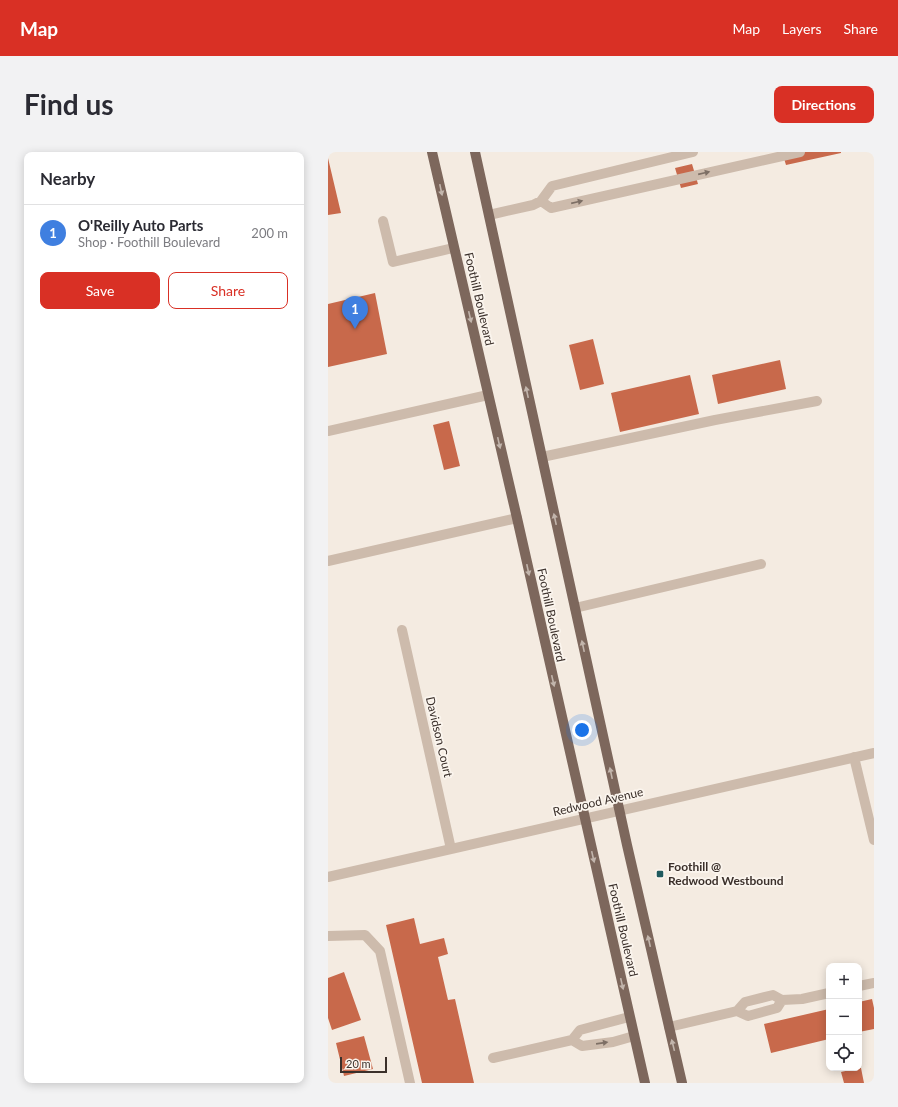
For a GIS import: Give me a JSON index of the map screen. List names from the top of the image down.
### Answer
{
  "streets": {
    "main road": ["Foothill Boulevard"],
    "street": ["Davidson Court", "Redwood Avenue"]
  },
  "crossings": [
    ["Foothill Boulevard", "Redwood Avenue"],
    ["Davidson Court", "Redwood Avenue"]
  ],
  "places": {
    "transit": ["Foothill @ Redwood Westbound"]
  },
  "scale_bar": "20 m",
  "page": {
    "header": "Map",
    "nav": ["Map", "Layers", "Share"],
    "buttons": [
      "Directions",
      ["Save", "Share"]
    ],
    "title": "Find us",
    "heading": "Nearby",
    "list": [
      {
        "mark": "1",
        "name": "O'Reilly Auto Parts",
        "note": "Shop · Foothill Boulevard",
        "value": "200 m"
      }
    ],
    "pins": "1",
    "map_buttons": ["+", "−"],
    "scale": "20 m"
  }
}
